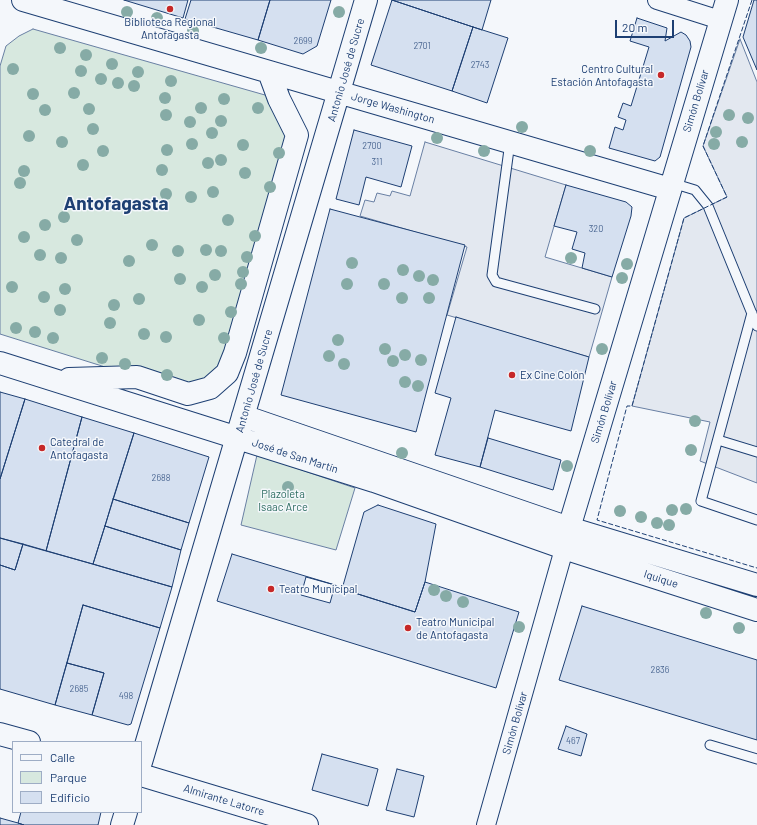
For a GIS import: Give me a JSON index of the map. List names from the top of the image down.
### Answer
{
  "streets": {
    "street": [
      "Antonio José de Sucre",
      "Simón Bolívar",
      "Jorge Washington",
      "José de San Martín",
      "Iquique",
      "Almirante Latorre"
    ]
  },
  "crossings": [
    ["Antonio José de Sucre", "Jorge Washington"],
    ["Antonio José de Sucre", "José de San Martín"],
    ["Simón Bolívar", "Jorge Washington"],
    ["Simón Bolívar", "José de San Martín"],
    ["Simón Bolívar", "Iquique"],
    ["José de San Martín", "Iquique"]
  ],
  "districts": ["Antofagasta"],
  "parks": ["Plazoleta Isaac Arce"],
  "places": [
    "Biblioteca Regional Antofagasta",
    "Centro Cultural Estación Antofagasta",
    "Ex Cine Colón",
    "Catedral de Antofagasta",
    "Teatro Municipal",
    "Teatro Municipal de Antofagasta"
  ],
  "house_numbers": [
    "2699",
    "2701",
    "2743",
    "2700",
    "311",
    "320",
    "2688",
    "2836",
    "2685",
    "498",
    "467"
  ],
  "legend": ["Calle", "Parque", "Edificio"],
  "scale_bar": "20 m"
}
